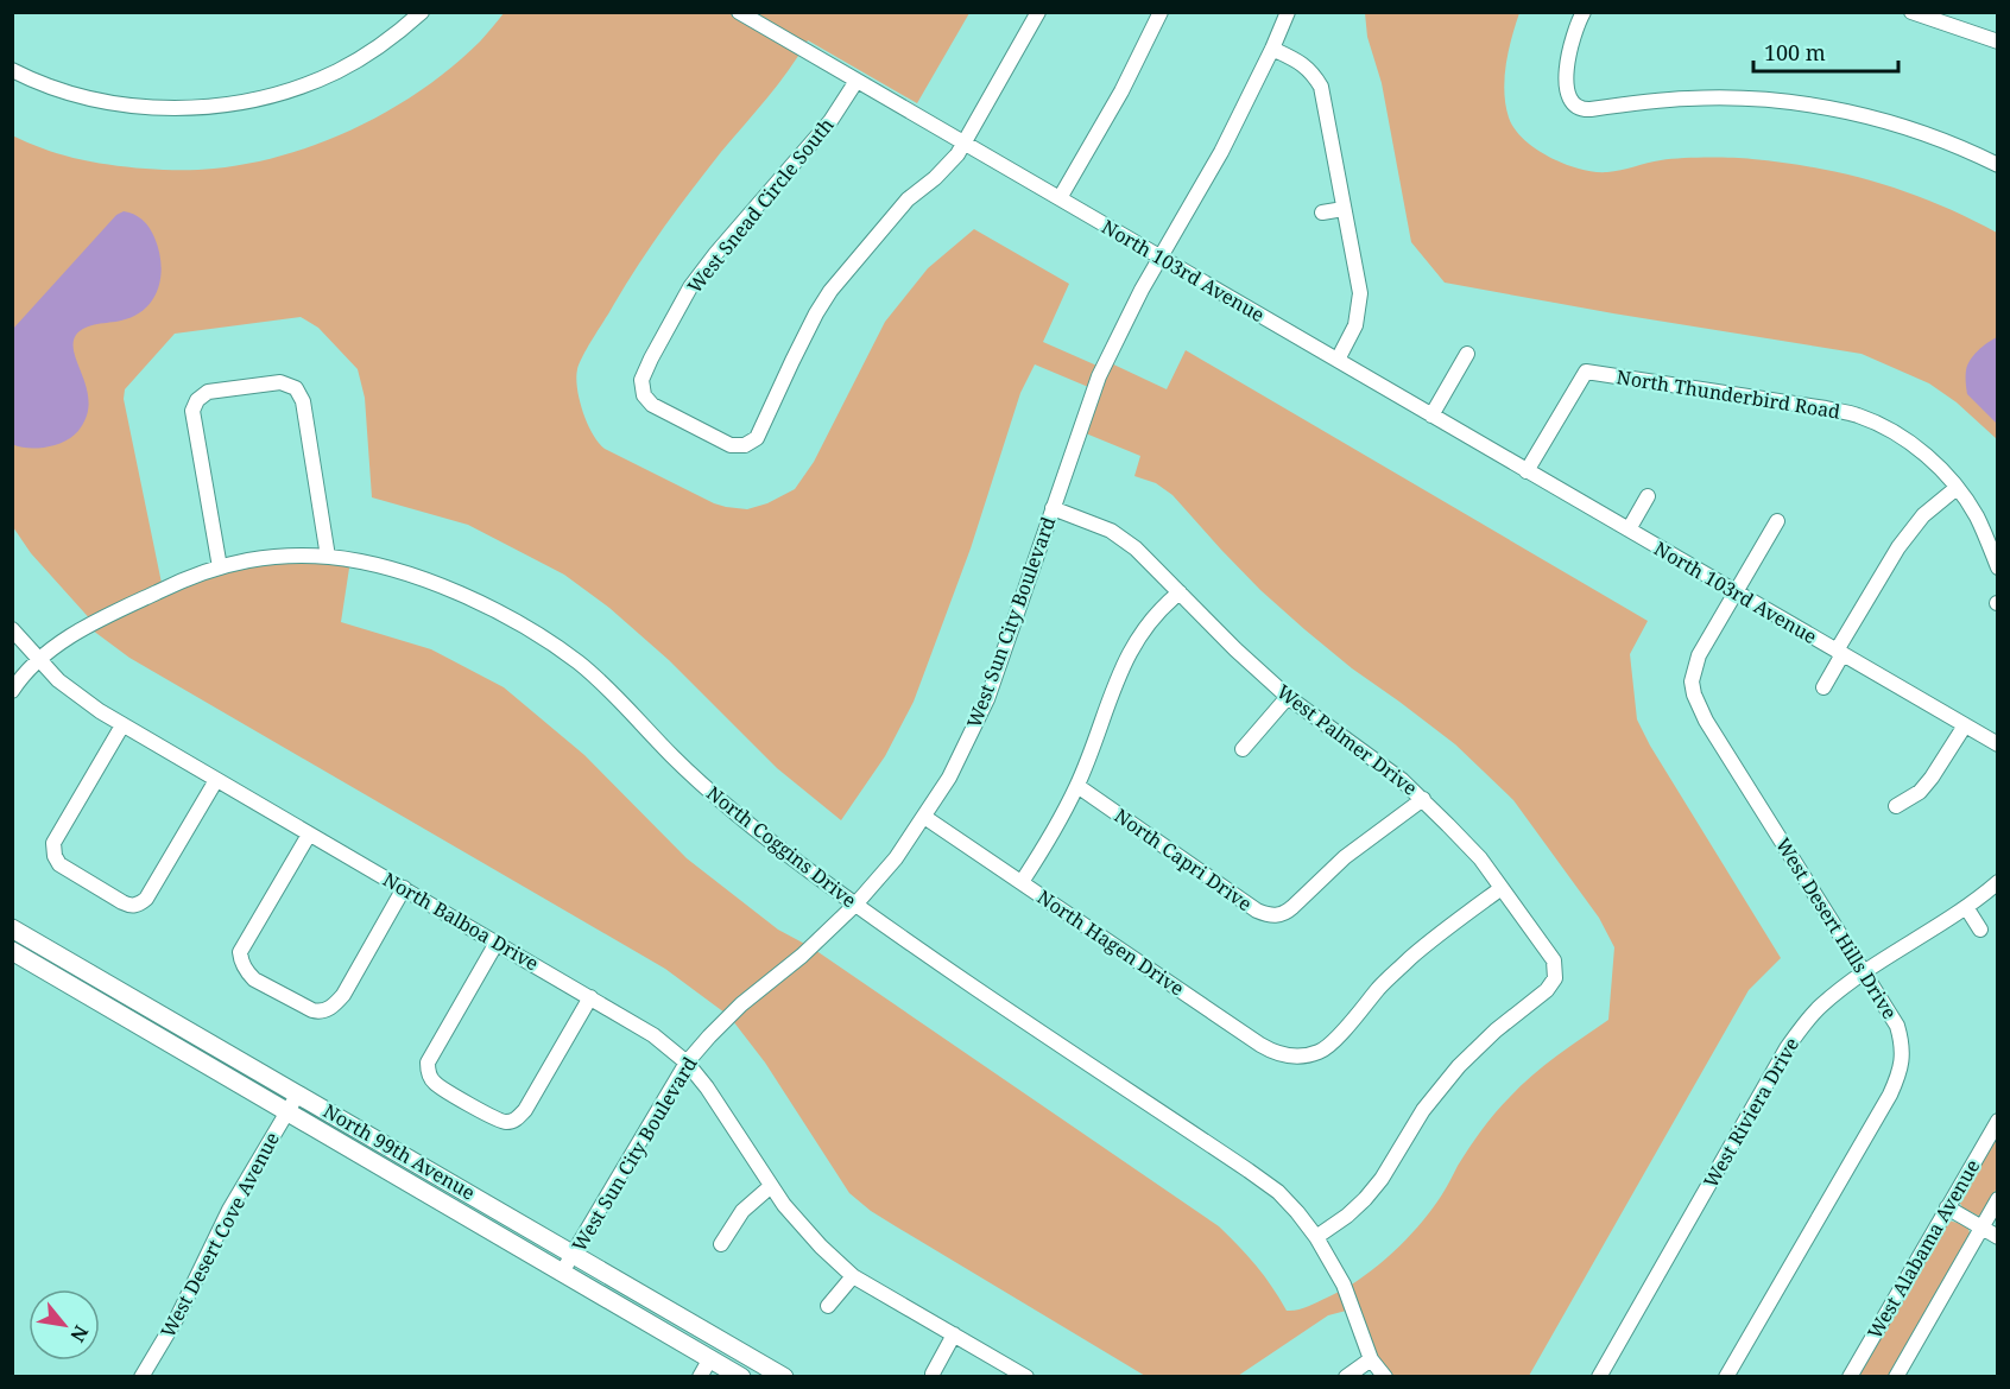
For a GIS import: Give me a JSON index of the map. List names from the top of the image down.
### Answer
{
  "streets": {
    "main road": ["North 99th Avenue"],
    "street": [
      "West Snead Circle South",
      "North 103rd Avenue",
      "North Thunderbird Road",
      "West Sun City Boulevard",
      "West Palmer Drive",
      "North Coggins Drive",
      "North Capri Drive",
      "North Balboa Drive",
      "West Desert Hills Drive",
      "North Hagen Drive",
      "West Riviera Drive",
      "West Desert Cove Avenue",
      "West Alabama Avenue"
    ]
  },
  "crossings": [
    ["West Snead Circle South", "North 103rd Avenue"],
    ["North 103rd Avenue", "North Thunderbird Road"],
    ["North 103rd Avenue", "West Sun City Boulevard"],
    ["North 103rd Avenue", "West Desert Hills Drive"],
    ["West Sun City Boulevard", "West Palmer Drive"],
    ["West Sun City Boulevard", "North Coggins Drive"],
    ["West Sun City Boulevard", "North Balboa Drive"],
    ["West Sun City Boulevard", "North Hagen Drive"],
    ["West Sun City Boulevard", "North 99th Avenue"],
    ["West Palmer Drive", "North Coggins Drive"],
    ["West Palmer Drive", "North Capri Drive"],
    ["North Coggins Drive", "North Balboa Drive"],
    ["West Desert Hills Drive", "West Riviera Drive"],
    ["North 99th Avenue", "West Desert Cove Avenue"]
  ],
  "scale_bar": "100 m",
  "north": "bottom right"
}
